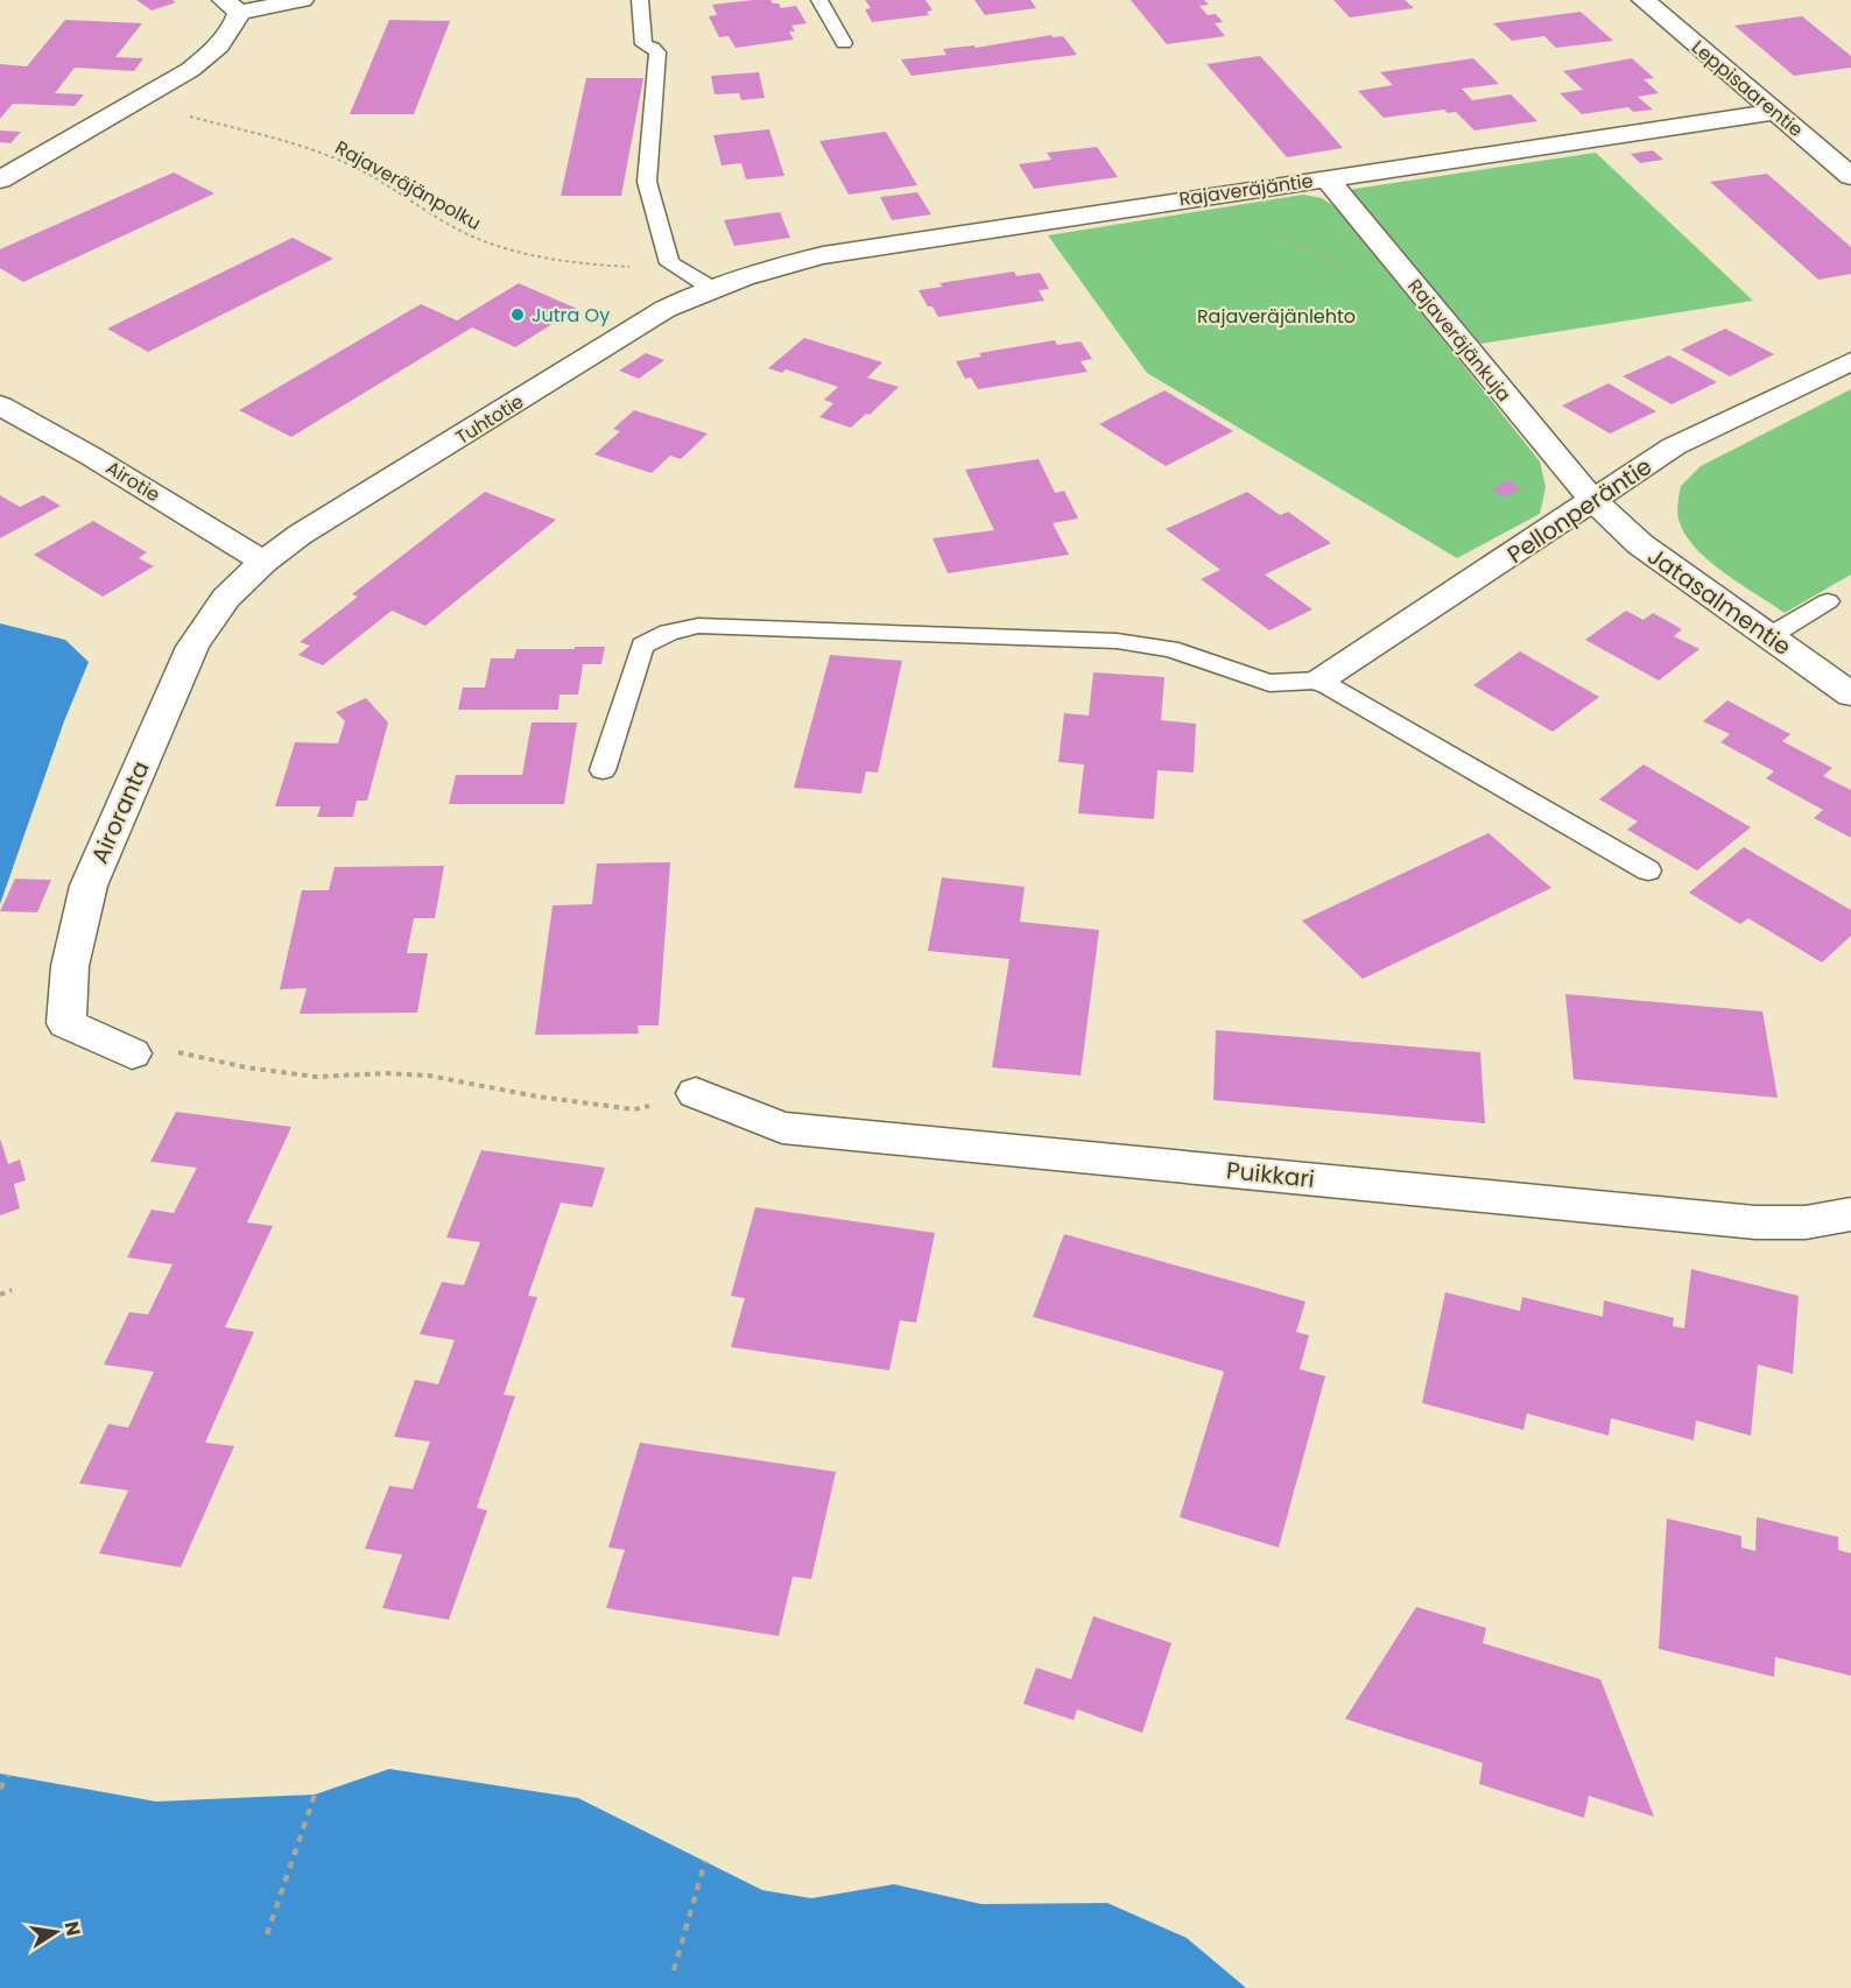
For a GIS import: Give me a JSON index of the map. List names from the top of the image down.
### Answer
{
  "streets": {
    "street": [
      "Leppisaarentie",
      "Rajaveräjäntie",
      "Rajaveräjänkuja",
      "Tuhtotie",
      "Airotie",
      "Pellonperäntie",
      "Jatasalmentie",
      "Airoranta",
      "Puikkari"
    ],
    "path": ["Rajaveräjänpolku"]
  },
  "crossings": [
    ["Leppisaarentie", "Rajaveräjäntie"],
    ["Rajaveräjänpolku", "Rajaveräjäntie"],
    ["Rajaveräjänpolku", "Tuhtotie"],
    ["Rajaveräjäntie", "Rajaveräjänkuja"],
    ["Rajaveräjäntie", "Tuhtotie"],
    ["Rajaveräjänkuja", "Pellonperäntie"],
    ["Rajaveräjänkuja", "Jatasalmentie"],
    ["Tuhtotie", "Airotie"],
    ["Tuhtotie", "Airoranta"],
    ["Airotie", "Airoranta"],
    ["Pellonperäntie", "Jatasalmentie"]
  ],
  "parks": ["Rajaveräjänlehto"],
  "places": ["Jutra Oy"],
  "north": "right"
}
